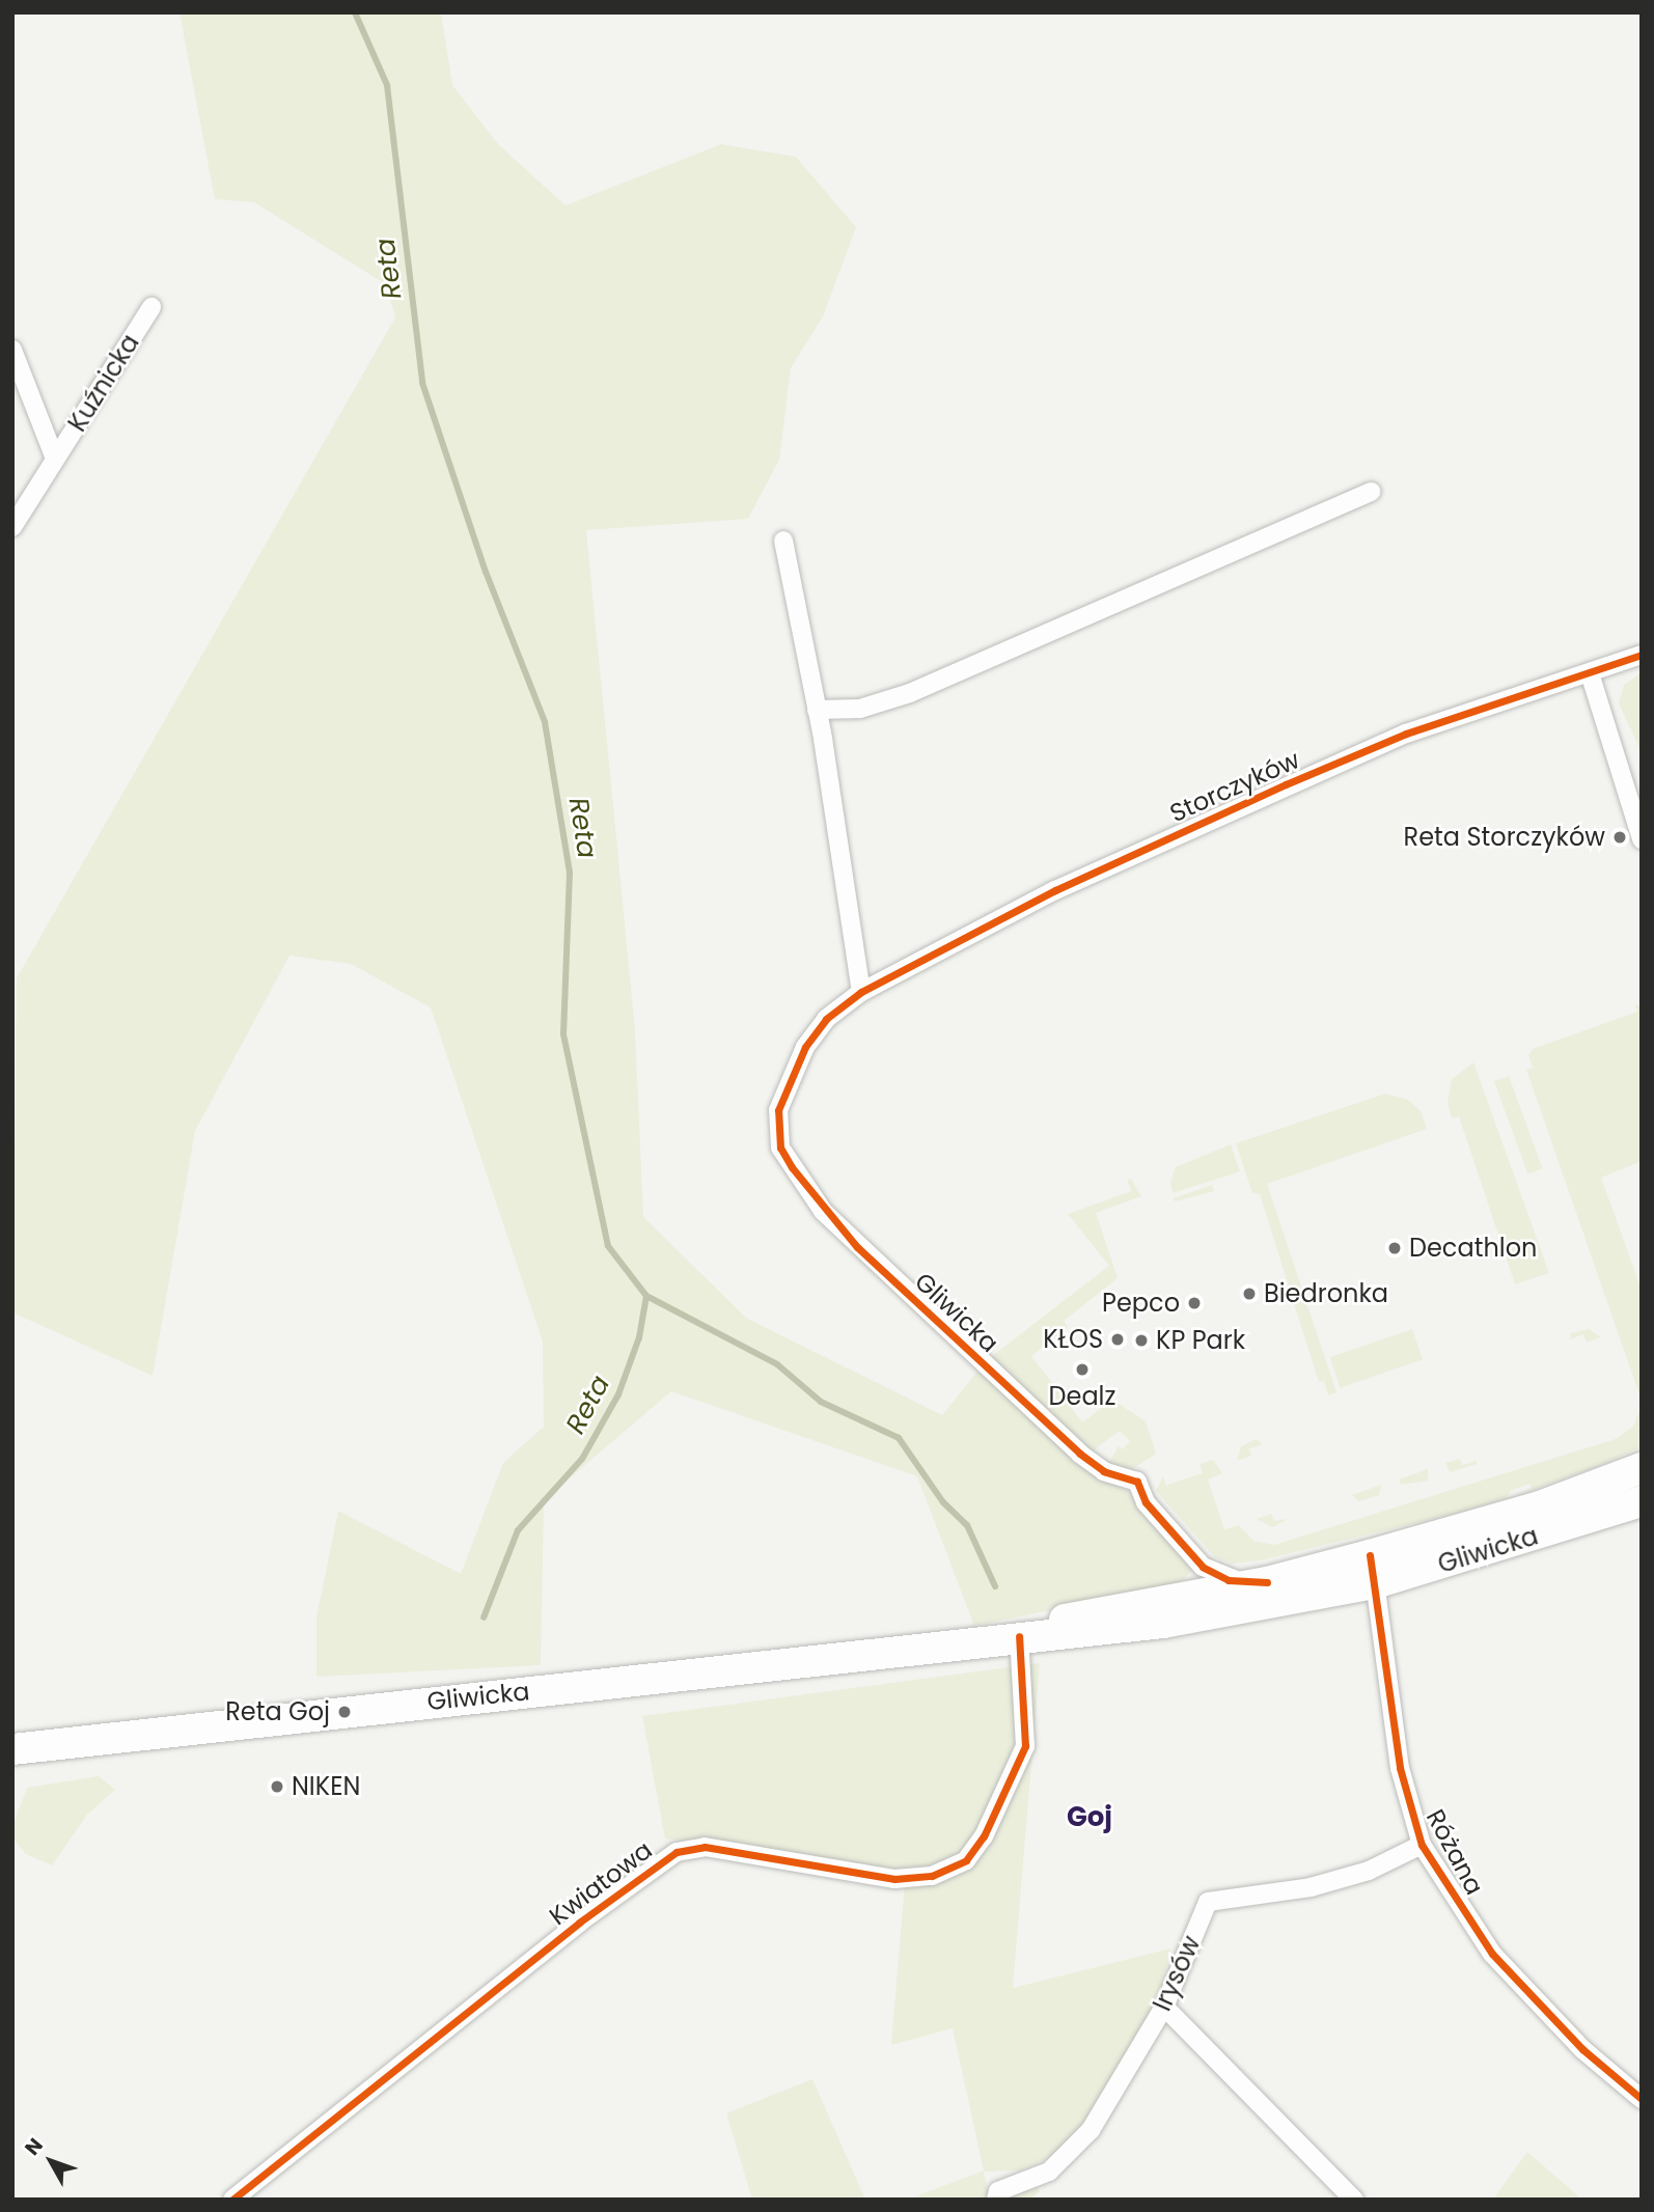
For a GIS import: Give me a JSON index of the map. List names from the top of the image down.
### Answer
{
  "streets": {
    "main road": ["Gliwicka"],
    "street": [
      "Kuźnicka",
      "Storczyków",
      "Różana",
      "Kwiatowa",
      "Irysów"
    ]
  },
  "crossings": [
    ["Storczyków", "Gliwicka"],
    ["Gliwicka", "Różana"],
    ["Gliwicka", "Kwiatowa"],
    ["Różana", "Irysów"]
  ],
  "districts": ["Goj"],
  "water": ["Reta"],
  "places": [
    "Reta Storczyków",
    "Decathlon",
    "Biedronka",
    "Pepco",
    "KŁOS",
    "KP Park",
    "Dealz",
    "Reta Goj",
    "NIKEN"
  ],
  "north": "top left"
}
